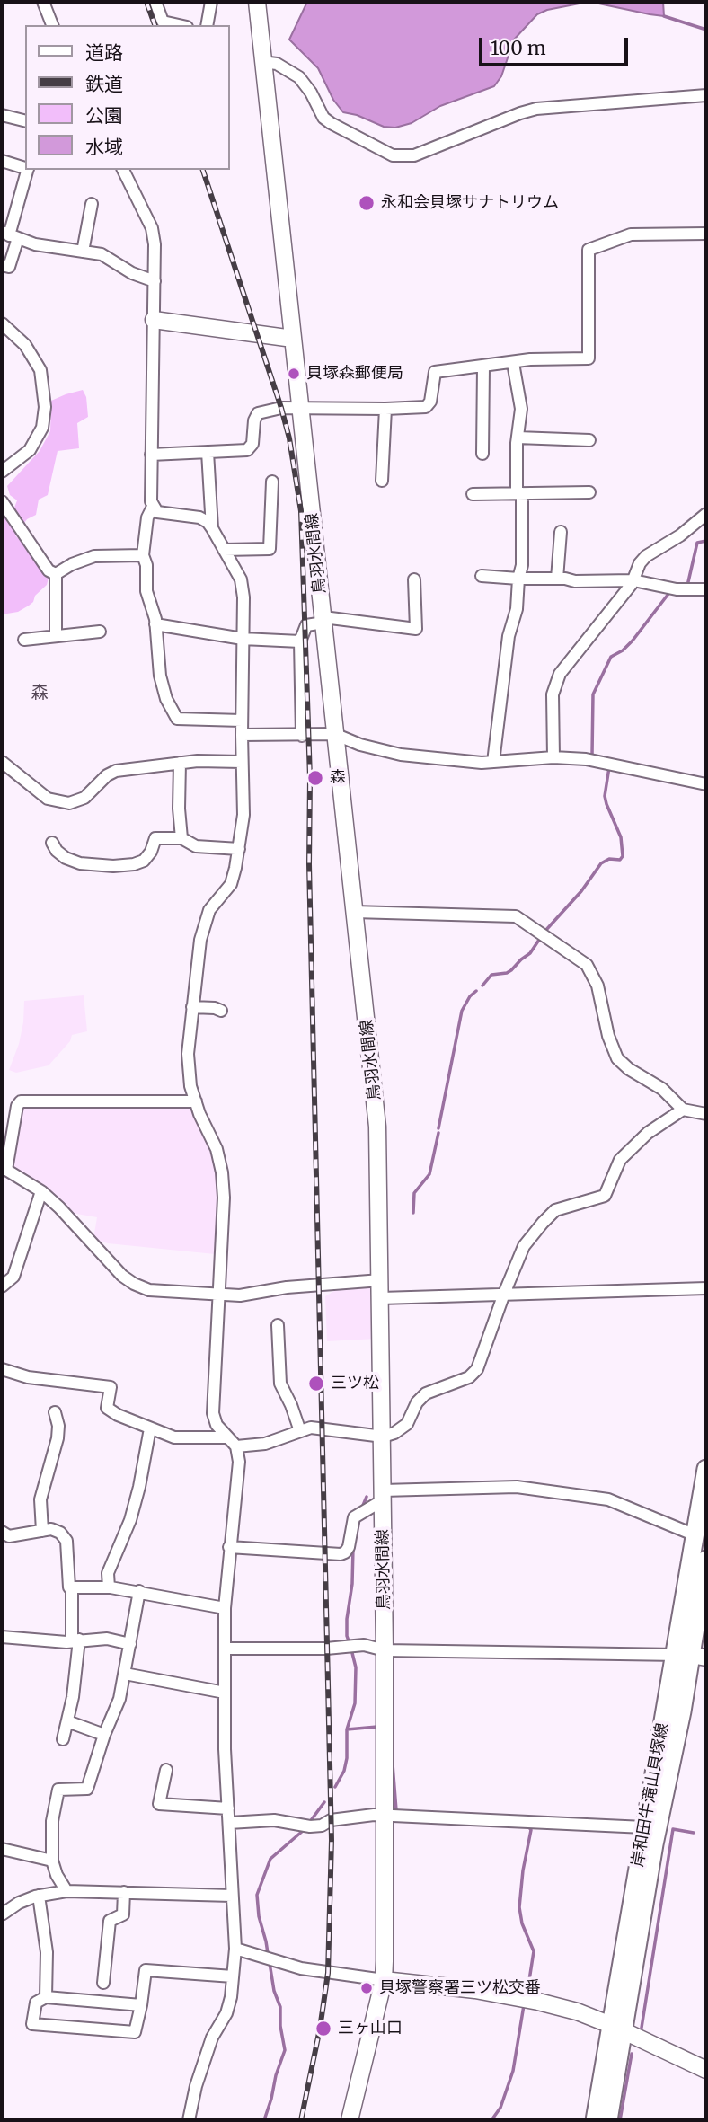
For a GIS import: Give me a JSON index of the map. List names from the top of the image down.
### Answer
{
  "streets": {
    "main road": ["岸和田牛滝山貝塚線"],
    "street": ["鳥羽水間線"]
  },
  "districts": ["森"],
  "places": [
    "永和会貝塚サナトリウム",
    "貝塚森郵便局",
    "森",
    "三ツ松",
    "貝塚警察署三ツ松交番",
    "三ヶ山口"
  ],
  "legend": [
    "道路",
    "鉄道",
    "公園",
    "水域"
  ],
  "scale_bar": "100 m"
}
